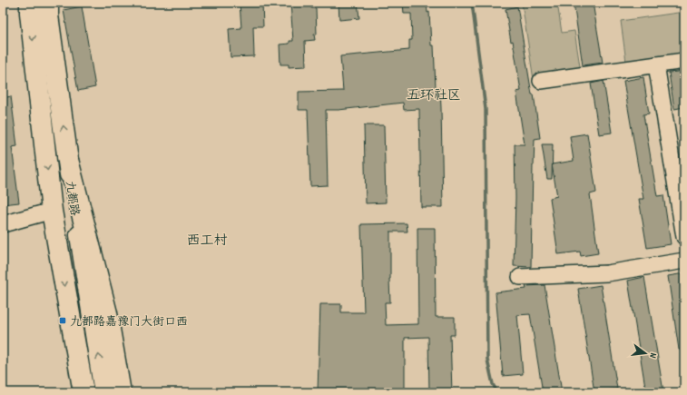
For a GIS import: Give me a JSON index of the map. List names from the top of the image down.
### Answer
{
  "streets": {
    "main road": ["九都路"]
  },
  "districts": ["五环社区", "西工村"],
  "places": {
    "transit": ["九都路嘉豫门大街口西"]
  },
  "north": "right"
}
